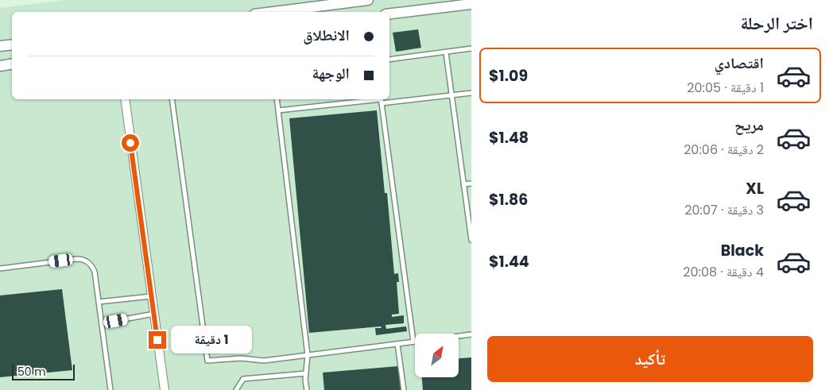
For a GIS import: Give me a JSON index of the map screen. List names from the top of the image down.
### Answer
{
  "scale_bar": "50 m",
  "north": "top right",
  "page": {
    "heading": "اختر الرحلة",
    "banner": ["الانطلاق", "الوجهة"],
    "list": [
      {
        "name": "اقتصادي",
        "note": "1 دقيقة · 20:05",
        "value": "$1.09"
      },
      {
        "name": "مريح",
        "note": "2 دقيقة · 20:06",
        "value": "$1.48"
      },
      {
        "name": "XL",
        "note": "3 دقيقة · 20:07",
        "value": "$1.86"
      },
      {
        "name": "Black",
        "note": "4 دقيقة · 20:08",
        "value": "$1.44"
      }
    ],
    "bubble": "1 دقيقة",
    "buttons": "تأكيد",
    "scale": "50 m"
  }
}
